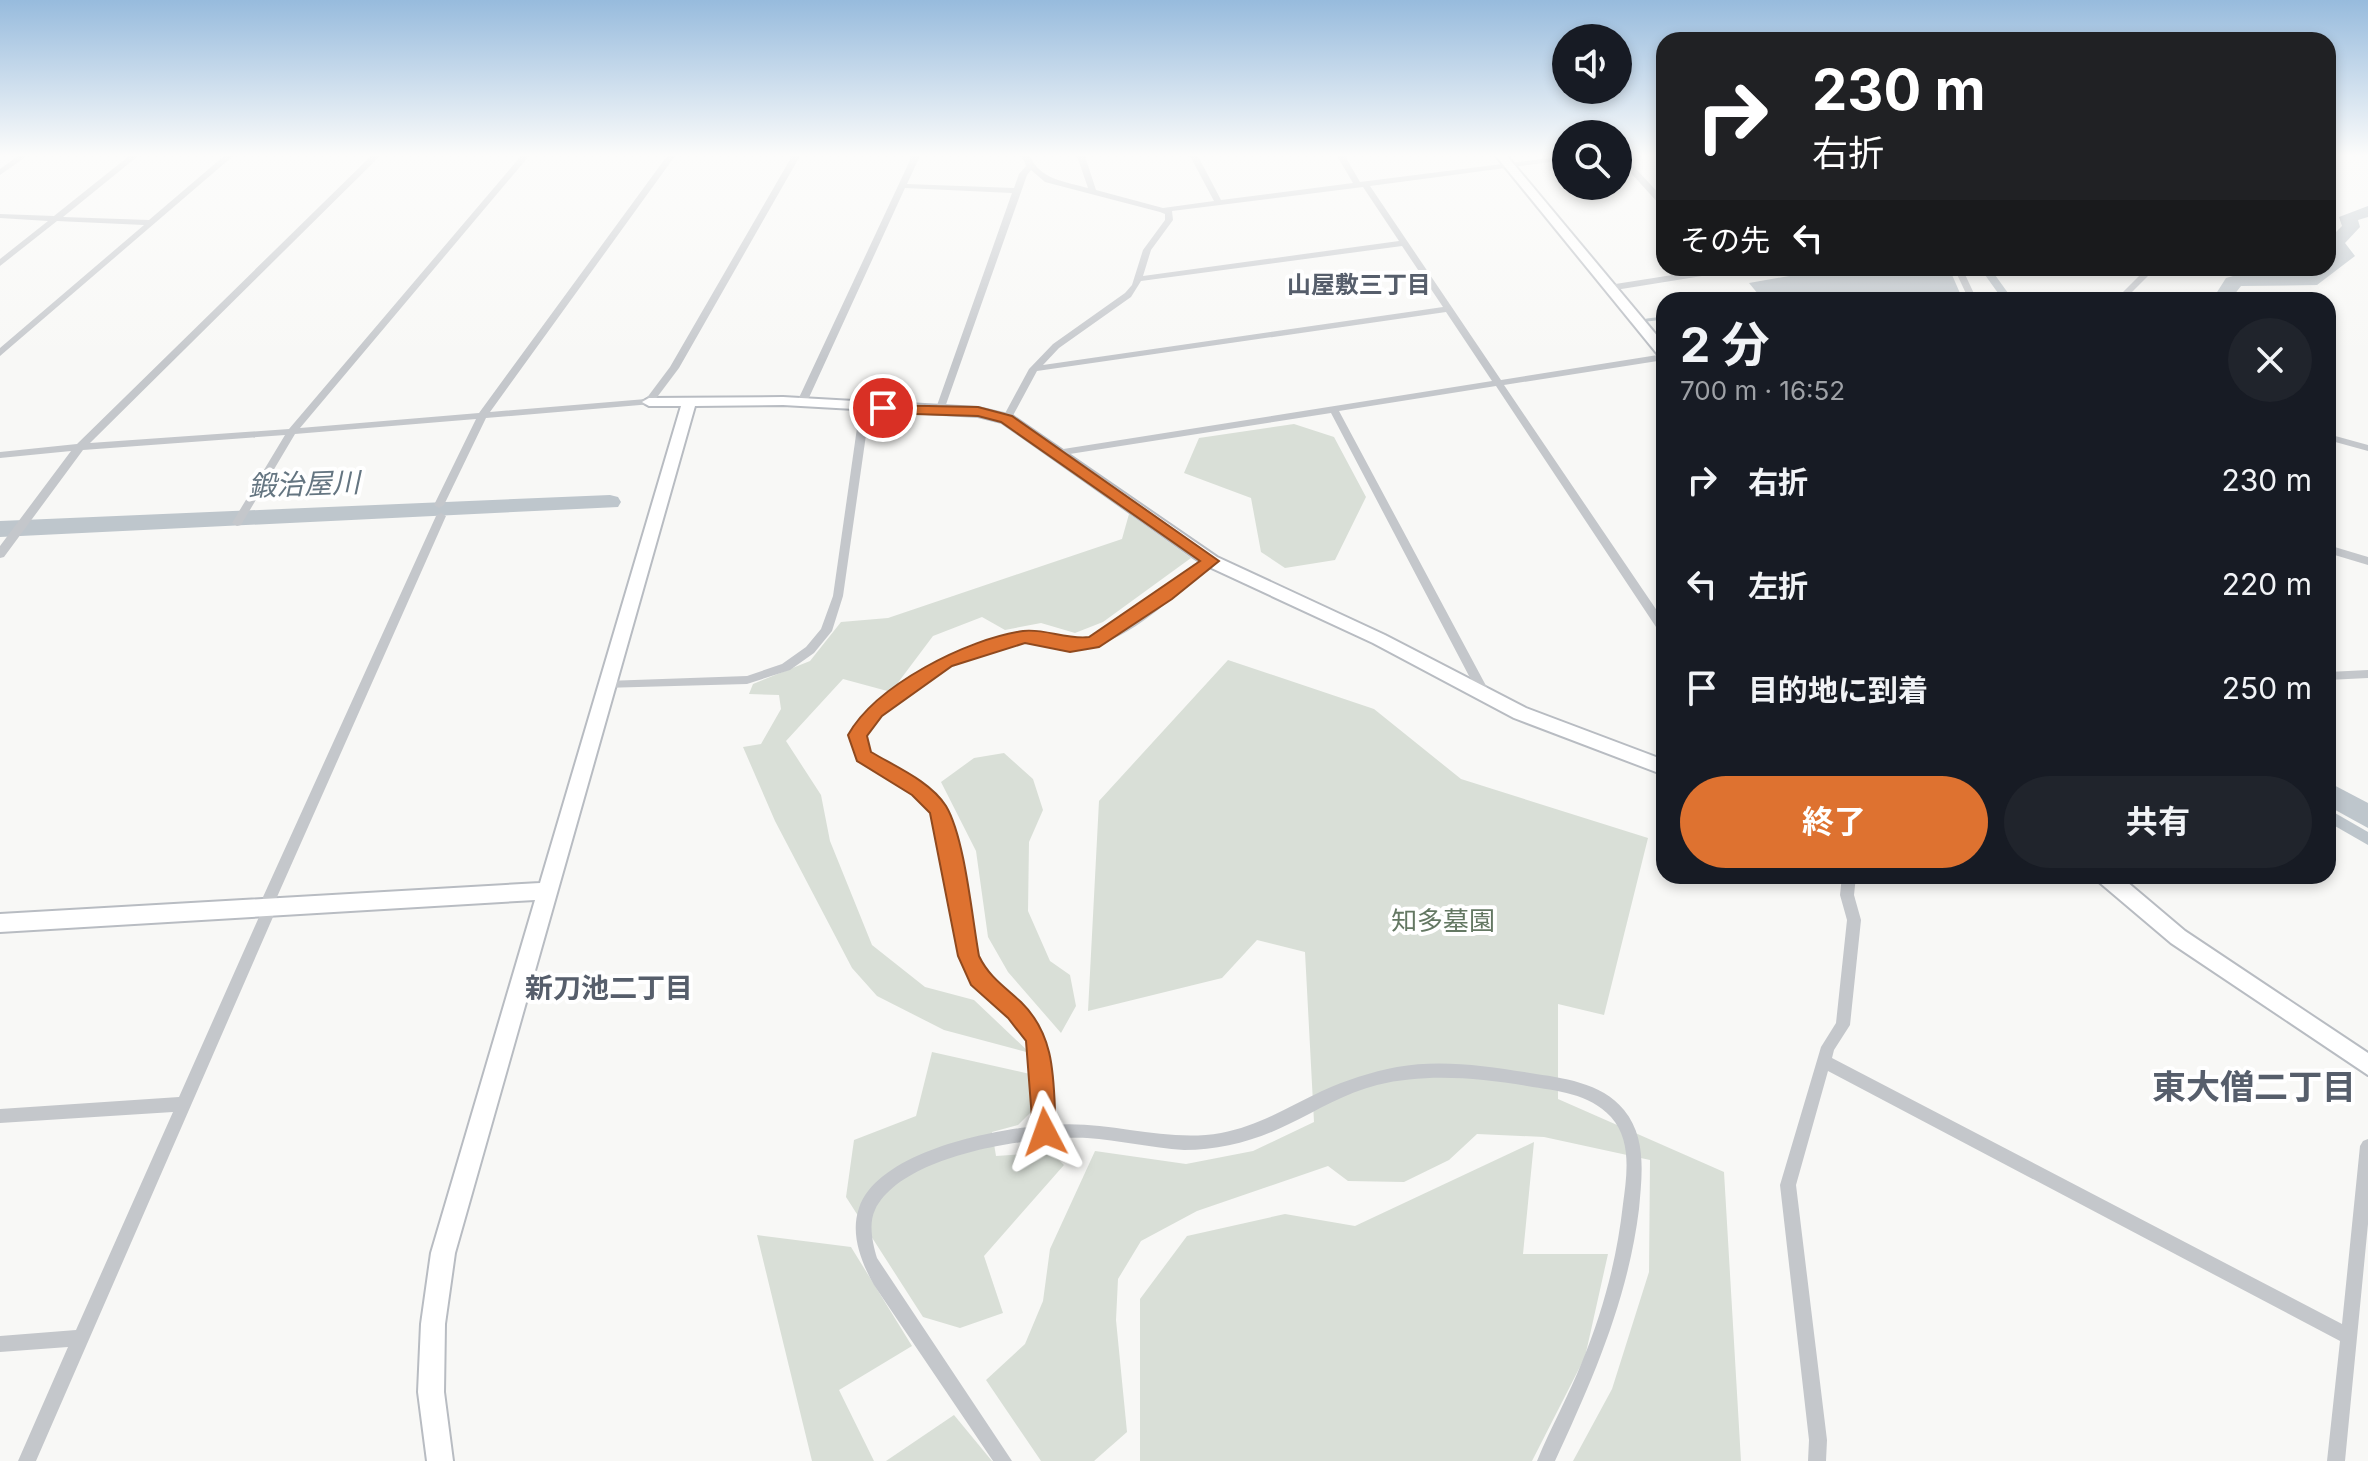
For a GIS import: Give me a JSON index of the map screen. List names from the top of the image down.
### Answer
{
  "districts": ["山屋敷三丁目", "新刀池二丁目", "東大僧二丁目"],
  "water": ["鍛治屋川"],
  "parks": ["知多墓園"],
  "page": {
    "turn": ["230 m", "右折"],
    "then": "その先",
    "heading": ["2 分", "700 m · 16:52"],
    "list": [
      {
        "name": "右折",
        "value": "230 m"
      },
      {
        "name": "左折",
        "value": "220 m"
      },
      {
        "name": "目的地に到着",
        "value": "250 m"
      }
    ],
    "buttons": ["終了", "共有"]
  }
}
